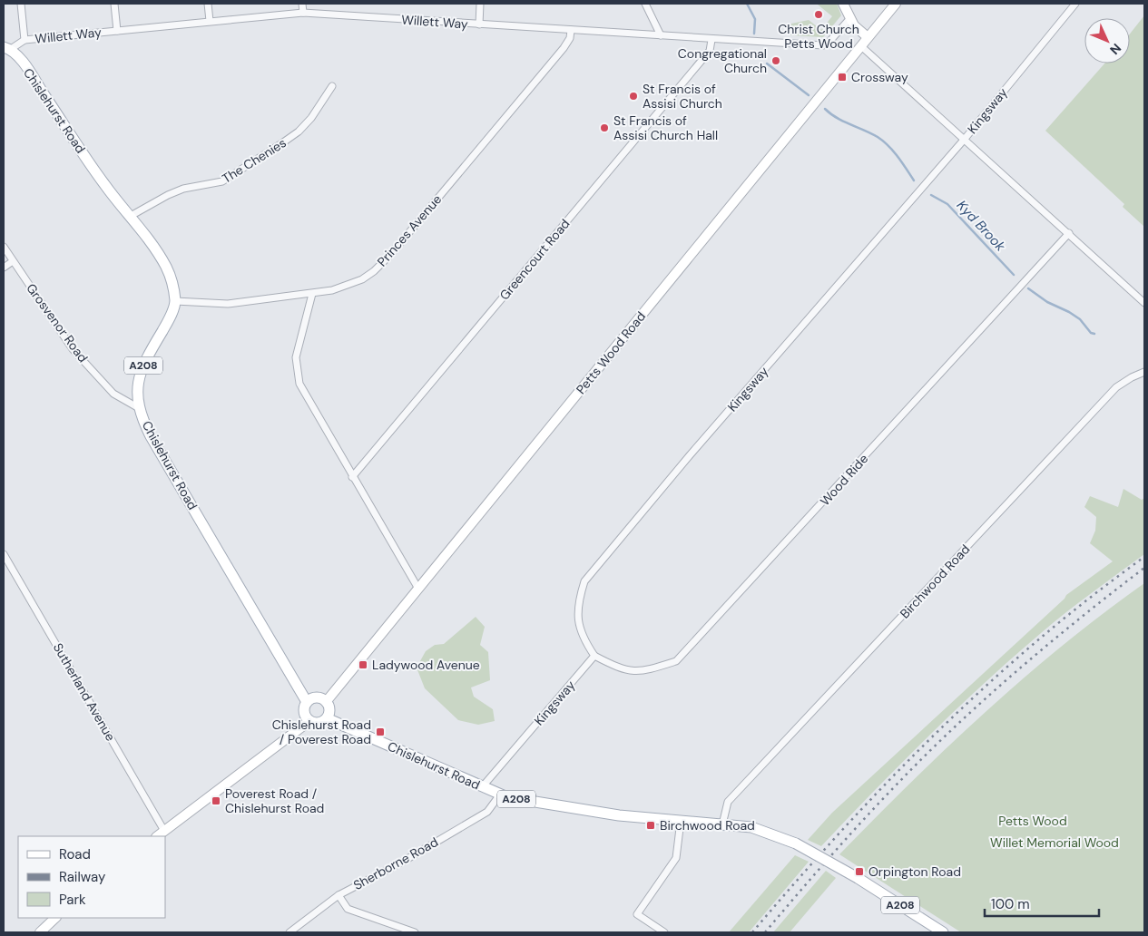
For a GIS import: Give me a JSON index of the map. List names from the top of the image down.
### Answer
{
  "streets": {
    "main road": ["Chislehurst Road", "A208"],
    "street": [
      "Willett Way",
      "Kingsway",
      "The Chenies",
      "Princes Avenue",
      "Greencourt Road",
      "Grosvenor Road",
      "Petts Wood Road",
      "Wood Ride",
      "Birchwood Road",
      "Sutherland Avenue",
      "Sherborne Road"
    ]
  },
  "crossings": [
    ["Willett Way", "Chislehurst Road"],
    ["Willett Way", "Princes Avenue"],
    ["Willett Way", "Greencourt Road"],
    ["Chislehurst Road", "Kingsway"],
    ["Chislehurst Road", "The Chenies"],
    ["Chislehurst Road", "Princes Avenue"],
    ["Chislehurst Road", "Grosvenor Road"],
    ["Chislehurst Road", "Petts Wood Road"],
    ["Chislehurst Road", "A208"],
    ["Chislehurst Road", "Birchwood Road"],
    ["Chislehurst Road", "Sherborne Road"],
    ["Kingsway", "Wood Ride"],
    ["Petts Wood Road", "A208"]
  ],
  "water": ["Kyd Brook"],
  "parks": ["Petts Wood", "Willet Memorial Wood"],
  "places": {
    "other": [
      "Christ Church Petts Wood",
      "Congregational Church",
      "St Francis of Assisi Church",
      "St Francis of Assisi Church Hall"
    ],
    "transit": [
      "Crossway",
      "Ladywood Avenue",
      "Chislehurst Road / Poverest Road",
      "Poverest Road / Chislehurst Road",
      "Birchwood Road",
      "Orpington Road"
    ]
  },
  "legend": ["Road", "Railway", "Park"],
  "scale_bar": "100 m",
  "north": "bottom right"
}
